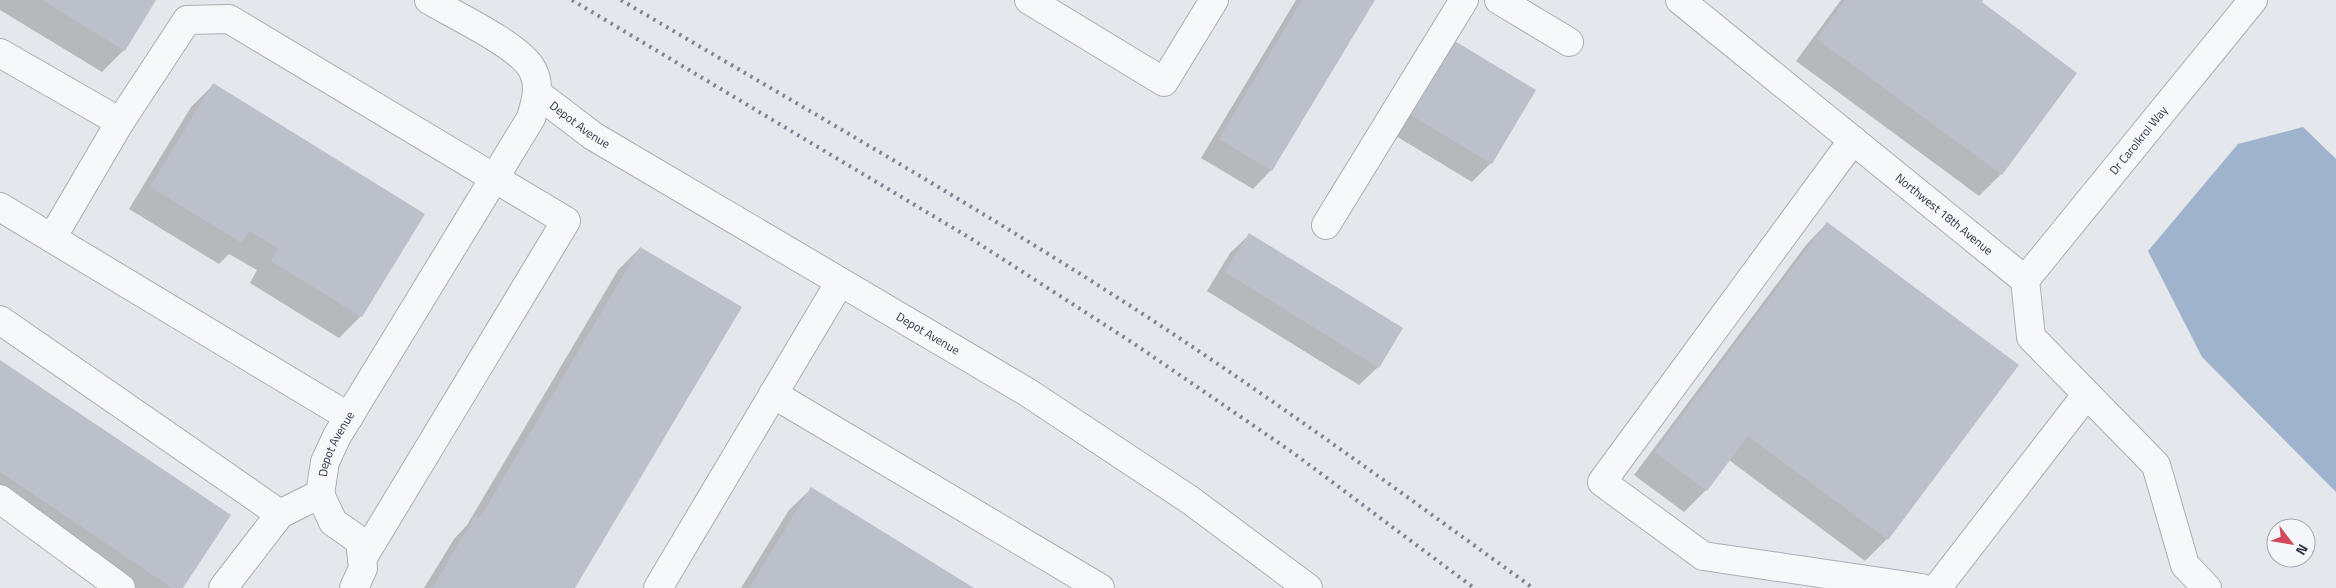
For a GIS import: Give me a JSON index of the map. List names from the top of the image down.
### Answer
{
  "streets": {
    "street": ["Depot Avenue", "Dr Carolkrol Way", "Northwest 18th Avenue"]
  },
  "crossings": [
    ["Dr Carolkrol Way", "Northwest 18th Avenue"]
  ],
  "north": "bottom right"
}
